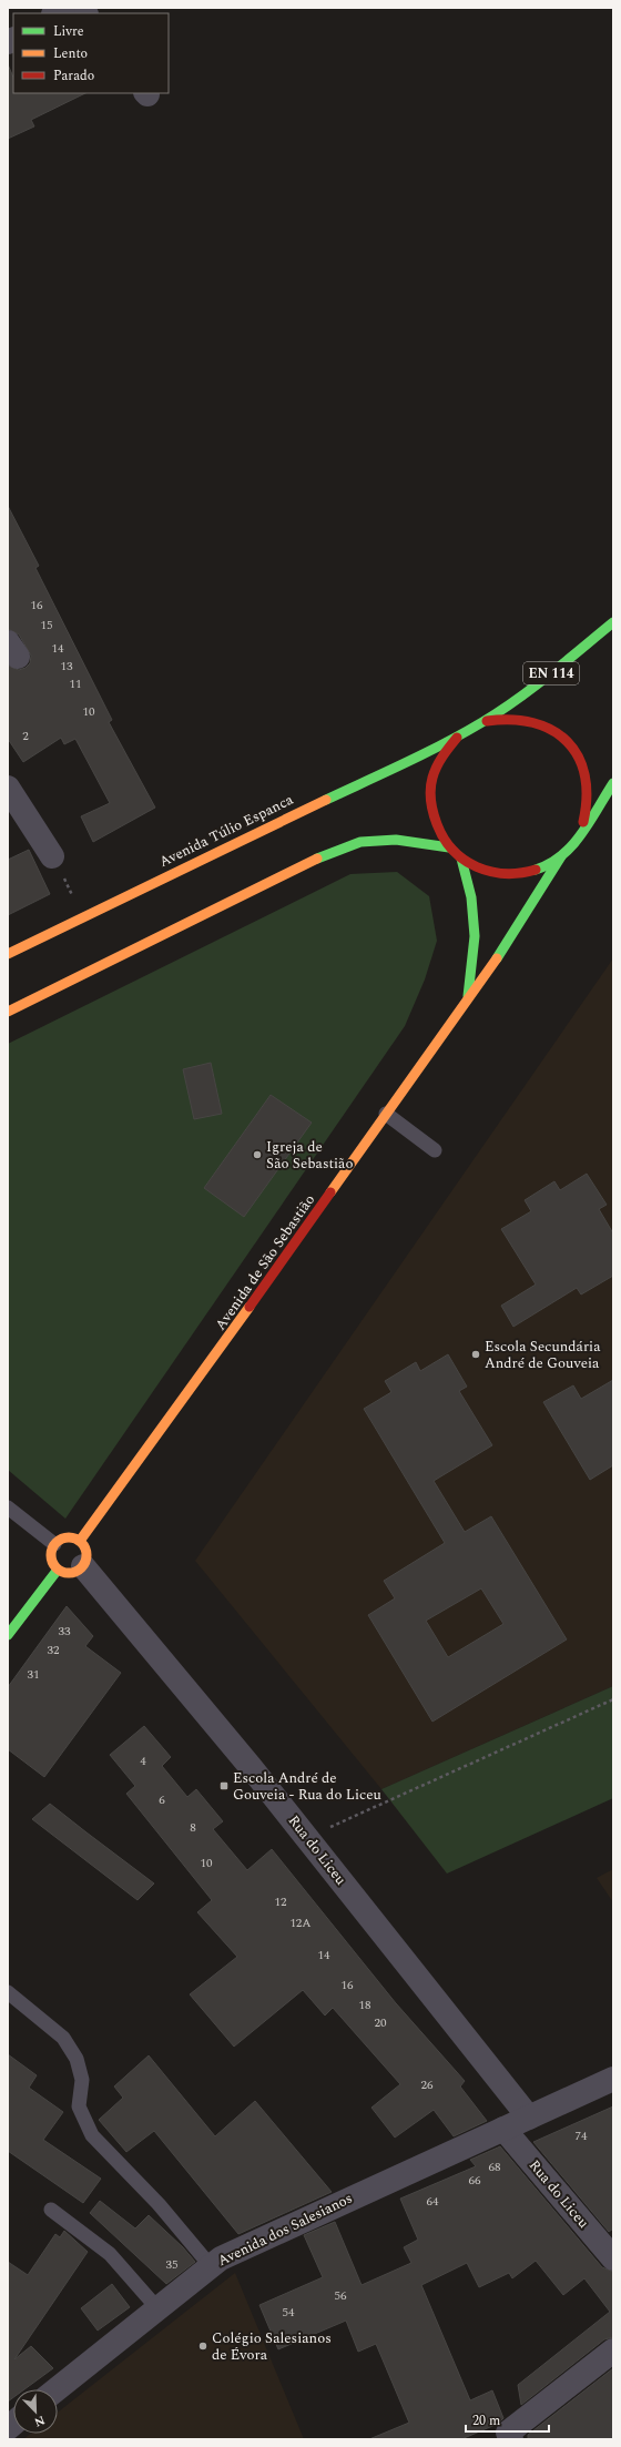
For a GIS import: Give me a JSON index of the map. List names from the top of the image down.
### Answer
{
  "streets": {
    "main road": ["EN 114", "Avenida Túlio Espanca", "Avenida de São Sebastião"],
    "street": ["Rua do Liceu", "Avenida dos Salesianos"]
  },
  "crossings": [
    ["Avenida Túlio Espanca", "Avenida de São Sebastião"],
    ["Avenida de São Sebastião", "Rua do Liceu"],
    ["Rua do Liceu", "Avenida dos Salesianos"]
  ],
  "places": {
    "other": ["Igreja de São Sebastião", "Escola Secundária André de Gouveia", "Colégio Salesianos de Évora"],
    "transit": ["Escola André de Gouveia - Rua do Liceu"]
  },
  "house_numbers": [
    "16",
    "15",
    "14",
    "13",
    "11",
    "10",
    "2",
    "33",
    "32",
    "31",
    "4",
    "6",
    "8",
    "10",
    "12",
    "12A",
    "14",
    "16",
    "18",
    "20",
    "26",
    "74",
    "68",
    "66",
    "64",
    "35",
    "56",
    "54"
  ],
  "legend": ["Livre", "Lento", "Parado"],
  "scale_bar": "20 m",
  "north": "bottom right"
}
